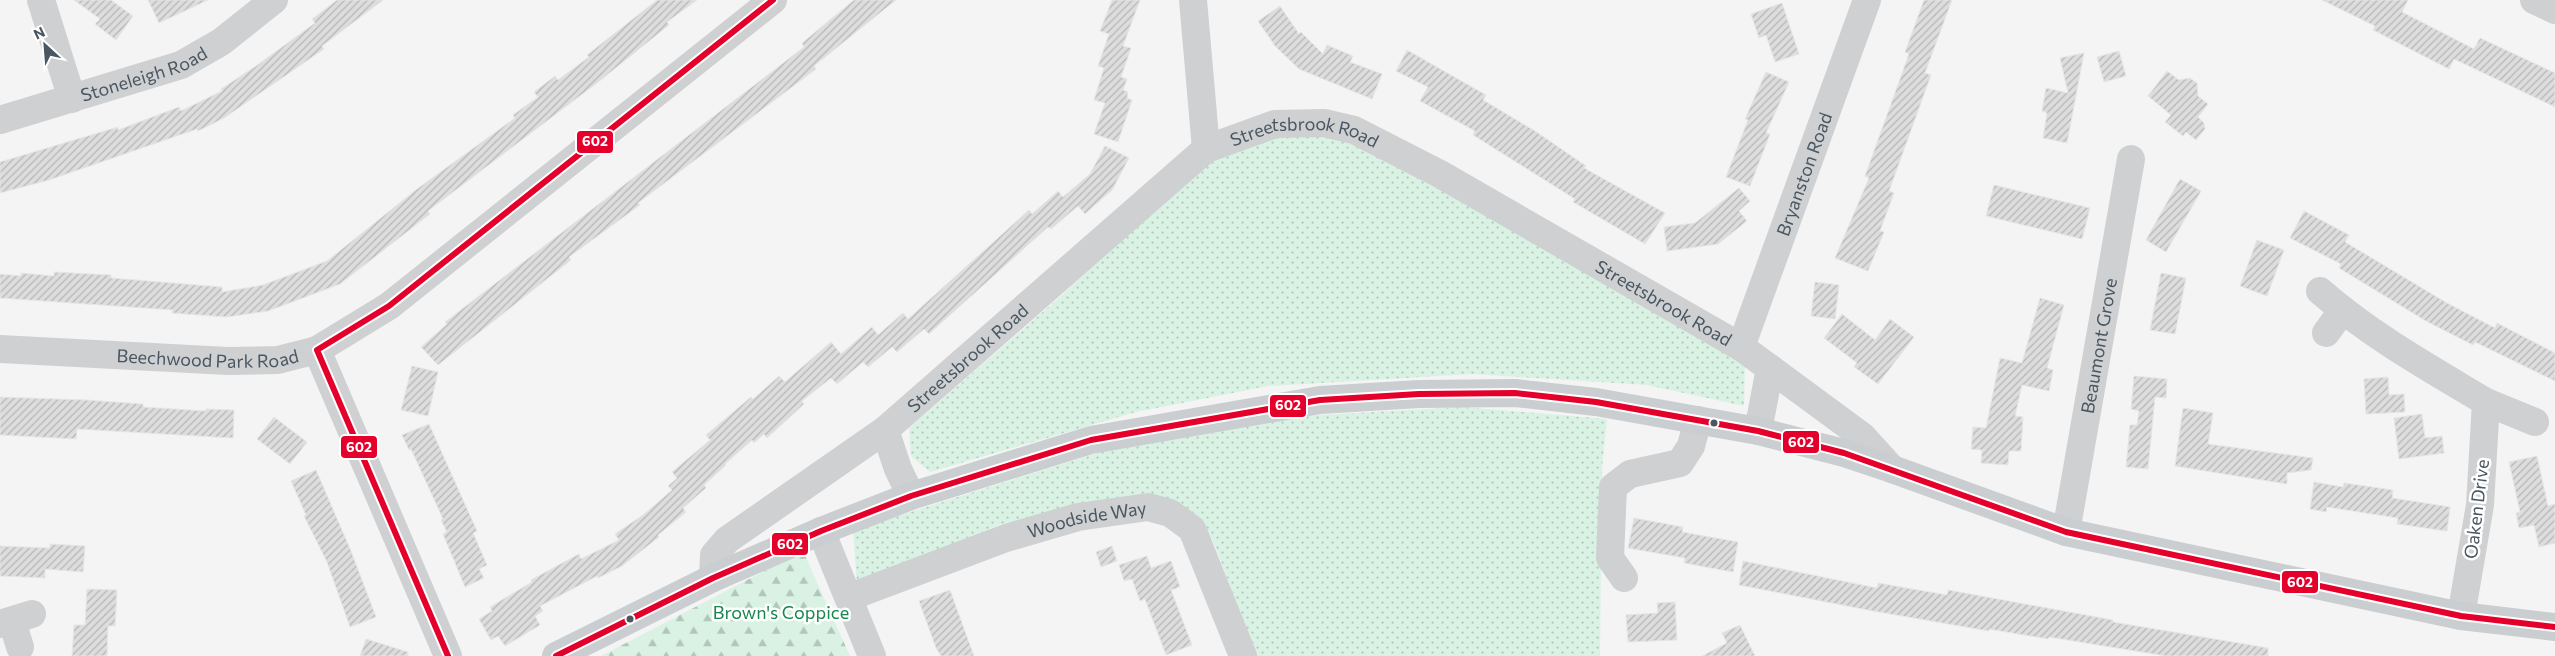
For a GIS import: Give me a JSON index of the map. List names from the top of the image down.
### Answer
{
  "streets": {
    "main road": ["Streetsbrook Road"],
    "street": [
      "Stoneleigh Road",
      "Bryanston Road",
      "Beaumont Grove",
      "Beechwood Park Road",
      "Oaken Drive",
      "Woodside Way"
    ]
  },
  "crossings": [
    ["Streetsbrook Road", "Bryanston Road"],
    ["Streetsbrook Road", "Beaumont Grove"],
    ["Streetsbrook Road", "Oaken Drive"]
  ],
  "parks": ["Brown's Coppice"],
  "lines": ["transit line 602"],
  "north": "top left"
}
